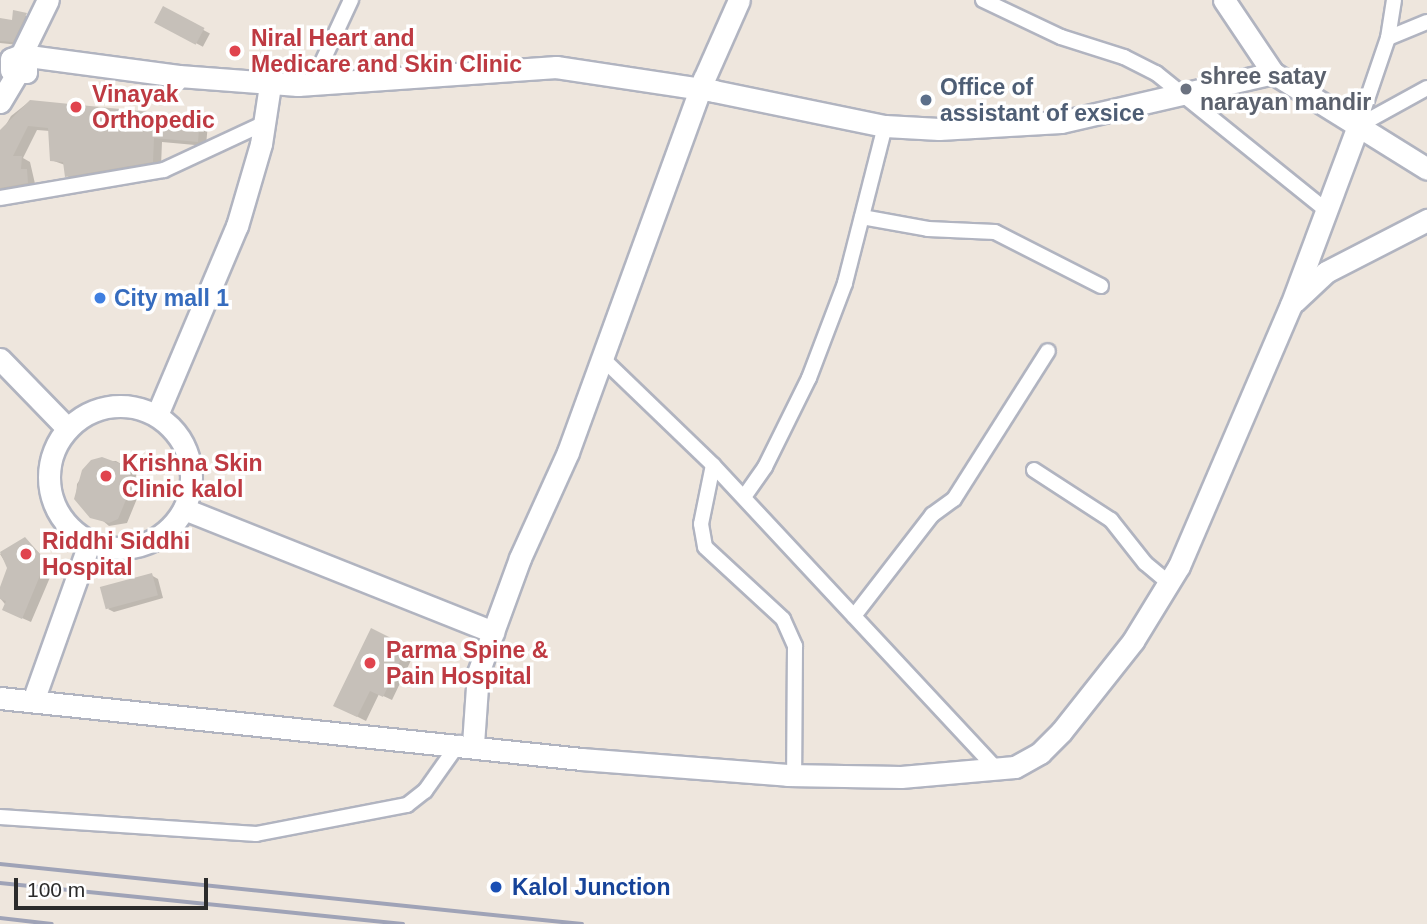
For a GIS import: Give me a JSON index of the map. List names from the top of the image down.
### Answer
{
  "places": [
    "Niral Heart and Medicare and Skin Clinic",
    "shree satay narayan mandir",
    "Office of assistant of exsice",
    "Vinayak Orthopedic",
    "City mall 1",
    "Krishna Skin Clinic kalol",
    "Riddhi Siddhi Hospital",
    "Parma Spine & Pain Hospital",
    "Kalol Junction"
  ],
  "scale_bar": "100 m"
}
